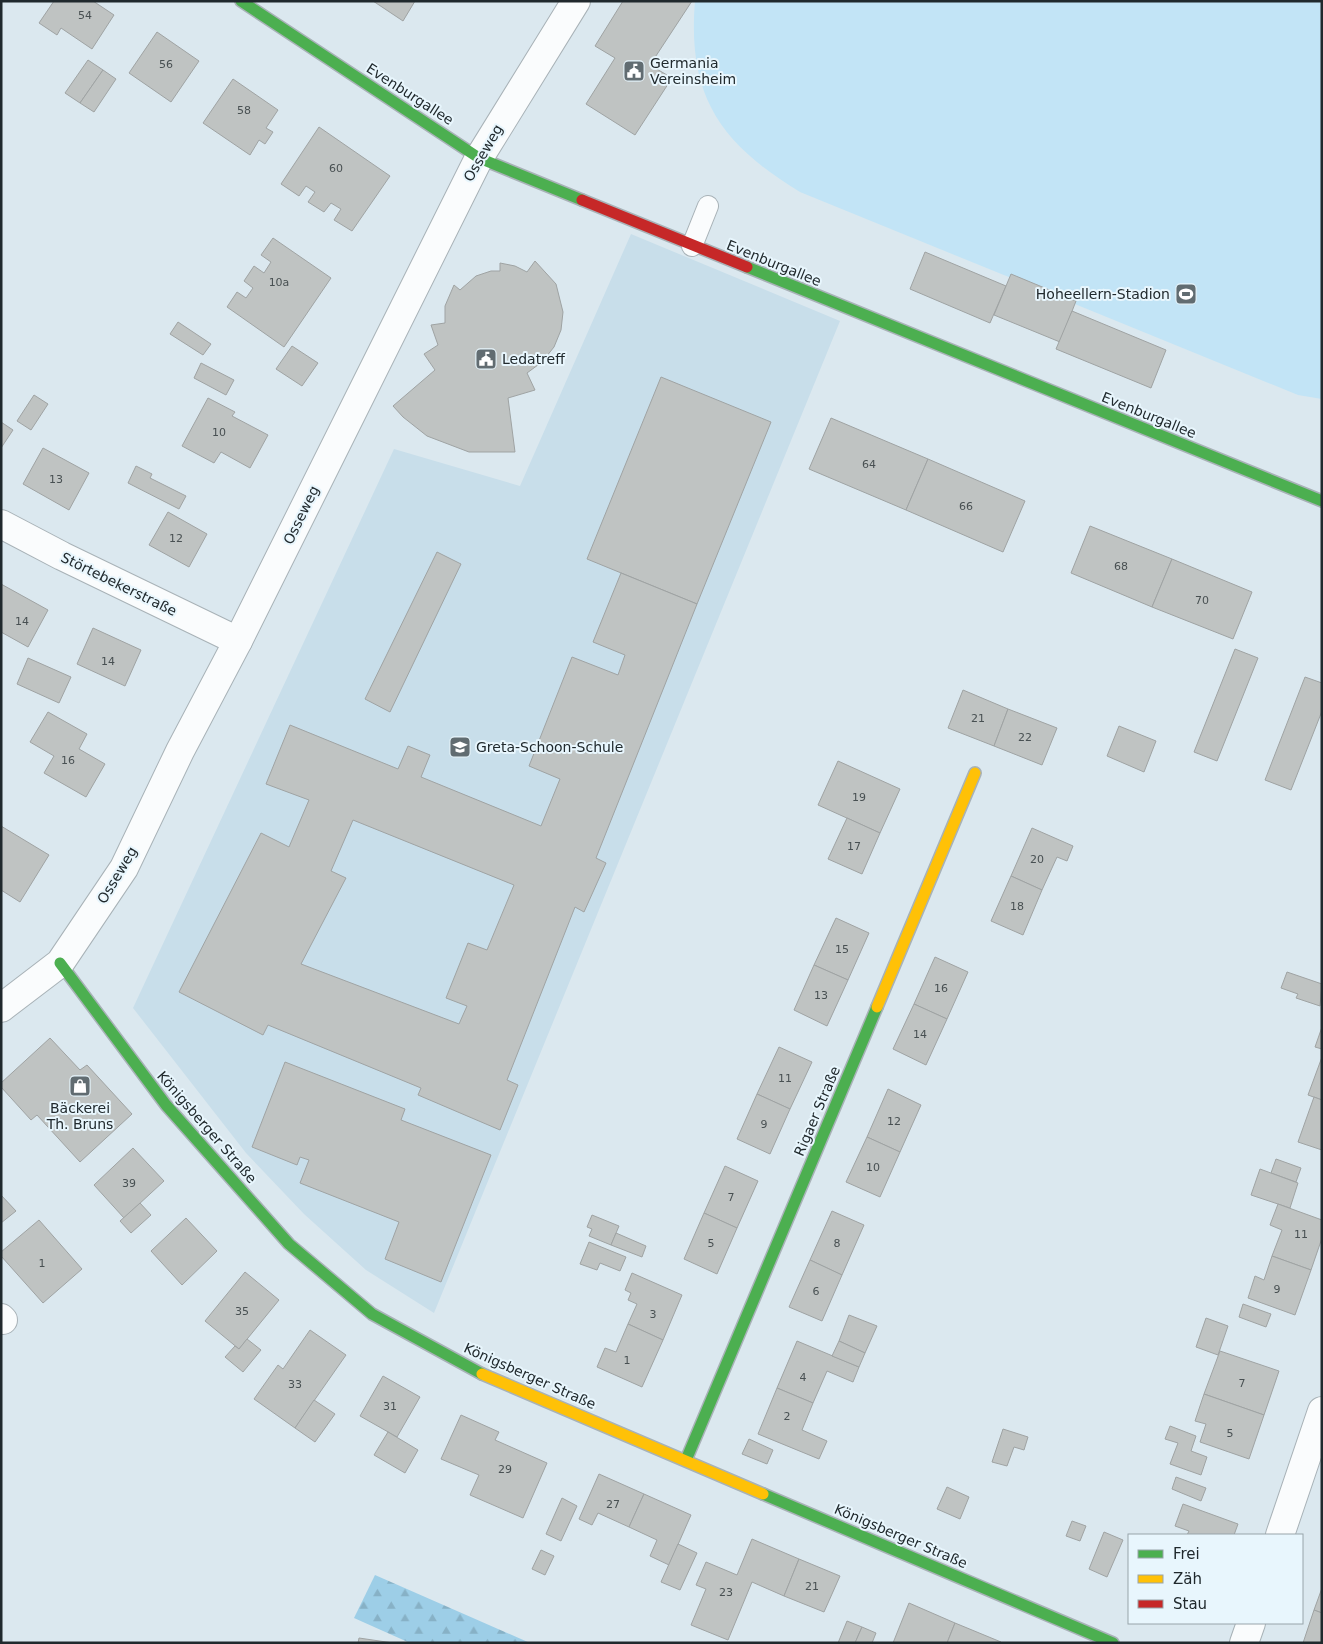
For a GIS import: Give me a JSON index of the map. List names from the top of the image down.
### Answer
{
  "streets": {
    "street": [
      "Evenburgallee",
      "Osseweg",
      "Störtebekerstraße",
      "Rigaer Straße",
      "Königsberger Straße"
    ]
  },
  "crossings": [
    ["Evenburgallee", "Osseweg"],
    ["Osseweg", "Störtebekerstraße"],
    ["Osseweg", "Königsberger Straße"],
    ["Rigaer Straße", "Königsberger Straße"]
  ],
  "places": {
    "public building": ["Germania Vereinsheim", "Ledatreff"],
    "sports": ["Hoheellern-Stadion"],
    "school or university": ["Greta-Schoon-Schule"],
    "shop": ["Bäckerei Th. Bruns"]
  },
  "house_numbers": [
    "54",
    "56",
    "58",
    "60",
    "10a",
    "10",
    "64",
    "13",
    "66",
    "12",
    "68",
    "70",
    "14",
    "14",
    "21",
    "22",
    "16",
    "19",
    "17",
    "20",
    "18",
    "15",
    "16",
    "13",
    "14",
    "11",
    "12",
    "9",
    "10",
    "39",
    "7",
    "11",
    "5",
    "8",
    "1",
    "9",
    "6",
    "35",
    "3",
    "1",
    "4",
    "7",
    "33",
    "31",
    "2",
    "5",
    "29",
    "27",
    "21",
    "23"
  ],
  "legend": ["Frei", "Zäh", "Stau"]
}
